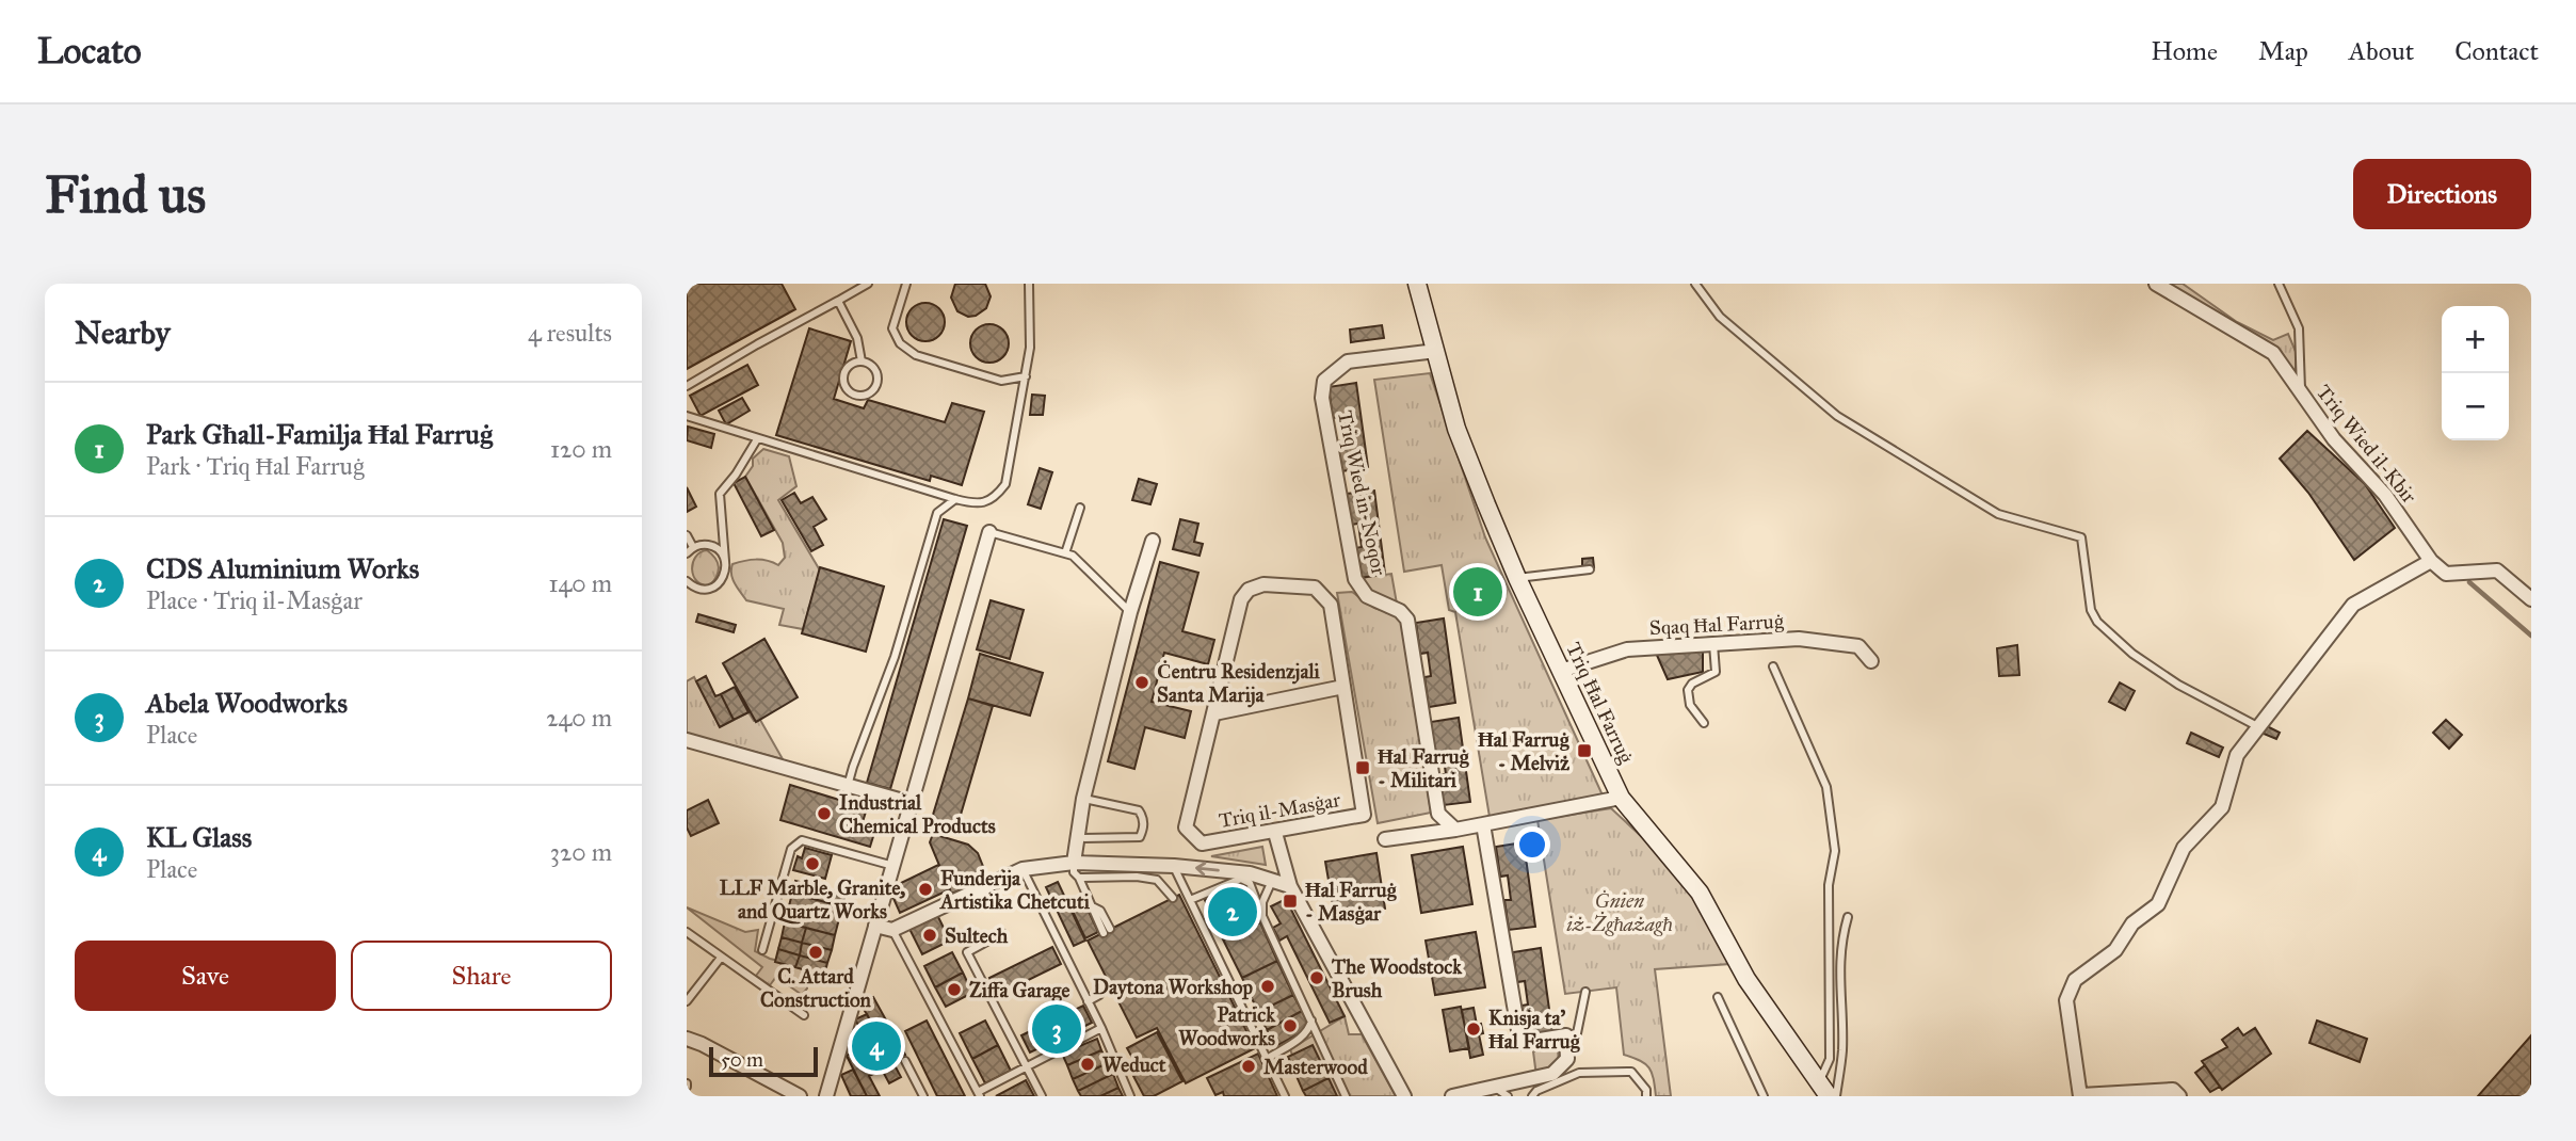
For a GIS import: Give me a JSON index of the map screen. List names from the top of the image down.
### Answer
{
  "streets": {
    "main road": ["Triq Ħal Farruġ"],
    "street": [
      "Triq Wied il-Kbir",
      "Triq Wied in-Noqor",
      "Sqaq Ħal Farruġ",
      "Triq il-Masġar"
    ]
  },
  "crossings": [
    ["Triq Wied in-Noqor", "Triq Ħal Farruġ"],
    ["Sqaq Ħal Farruġ", "Triq Ħal Farruġ"]
  ],
  "parks": ["Ġnien iż-Żgħażagħ"],
  "places": {
    "other": [
      "Ċentru Residenzjali Santa Marija",
      "Industrial Chemical Products",
      "LLF Marble, Granite, and Quartz Works",
      "Funderija Artistika Chetcuti",
      "Sultech",
      "C. Attard Construction",
      "The Woodstock Brush",
      "Daytona Workshop",
      "Ziffa Garage",
      "Patrick Woodworks",
      "Knisja ta' Ħal Farruġ",
      "Weduct",
      "Masterwood"
    ],
    "transit": ["Ħal Farruġ - Melviż", "Ħal Farruġ - Militari", "Ħal Farruġ - Masġar"]
  },
  "scale_bar": "50 m",
  "page": {
    "header": "Locato",
    "nav": [
      "Home",
      "Map",
      "About",
      "Contact"
    ],
    "buttons": [
      "Directions",
      ["Save", "Share"]
    ],
    "title": "Find us",
    "heading": ["Nearby", "4 results"],
    "map_buttons": ["+", "−"],
    "list": [
      {
        "mark": "1",
        "name": "Park Għall-Familja Ħal Farruġ",
        "note": "Park · Triq Ħal Farruġ",
        "value": "120 m"
      },
      {
        "mark": "2",
        "name": "CDS Aluminium Works",
        "note": "Place · Triq il-Masġar",
        "value": "140 m"
      },
      {
        "mark": "3",
        "name": "Abela Woodworks",
        "note": "Place",
        "value": "240 m"
      },
      {
        "mark": "4",
        "name": "KL Glass",
        "note": "Place",
        "value": "320 m"
      }
    ],
    "pins": [
      "1",
      "2",
      "3",
      "4"
    ],
    "scale": "50 m"
  }
}
